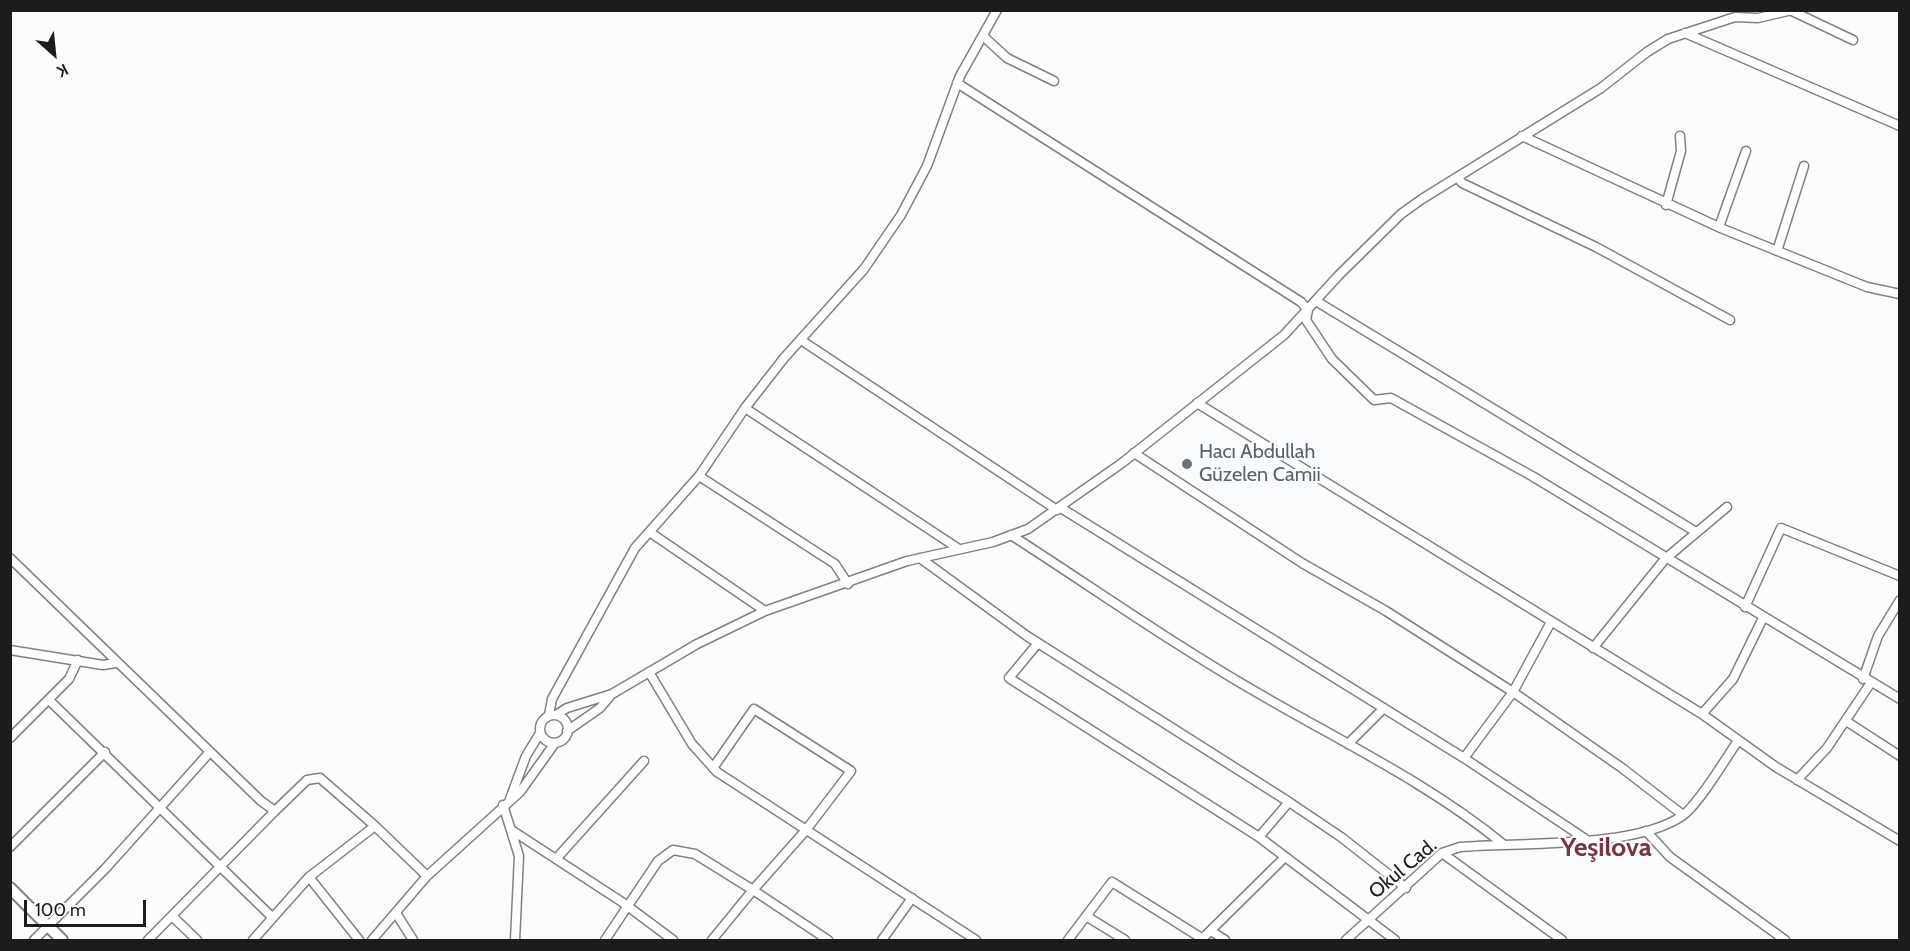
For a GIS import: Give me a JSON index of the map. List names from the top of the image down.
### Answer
{
  "streets": {
    "street": ["Okul Cad."]
  },
  "districts": ["Yeşilova"],
  "places": ["Hacı Abdullah Güzelen Camii"],
  "scale_bar": "100 m",
  "north": "bottom right"
}
